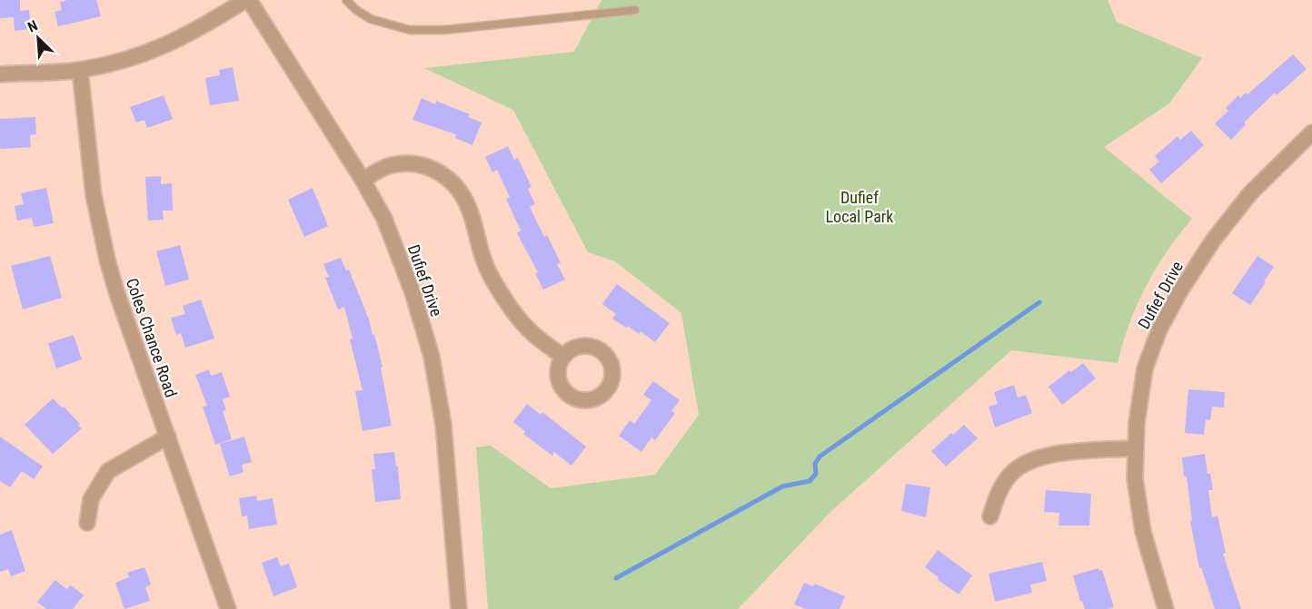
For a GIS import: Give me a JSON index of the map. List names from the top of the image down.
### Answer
{
  "streets": {
    "street": ["Dufief Drive", "Coles Chance Road"]
  },
  "parks": ["Dufief Local Park"],
  "north": "top left"
}
